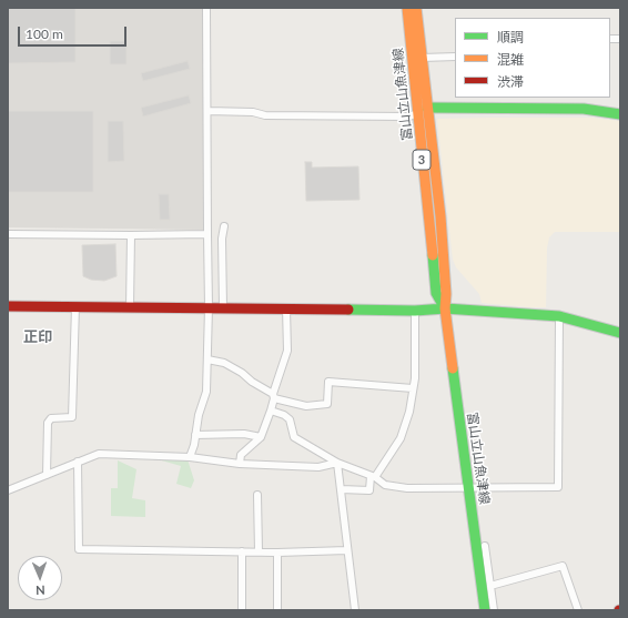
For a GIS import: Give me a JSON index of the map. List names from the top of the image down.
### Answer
{
  "streets": {
    "main road": ["富山立山魚津線", "3"]
  },
  "districts": ["正印"],
  "legend": ["順調", "混雑", "渋滞"],
  "scale_bar": "100 m",
  "north": "bottom"
}
